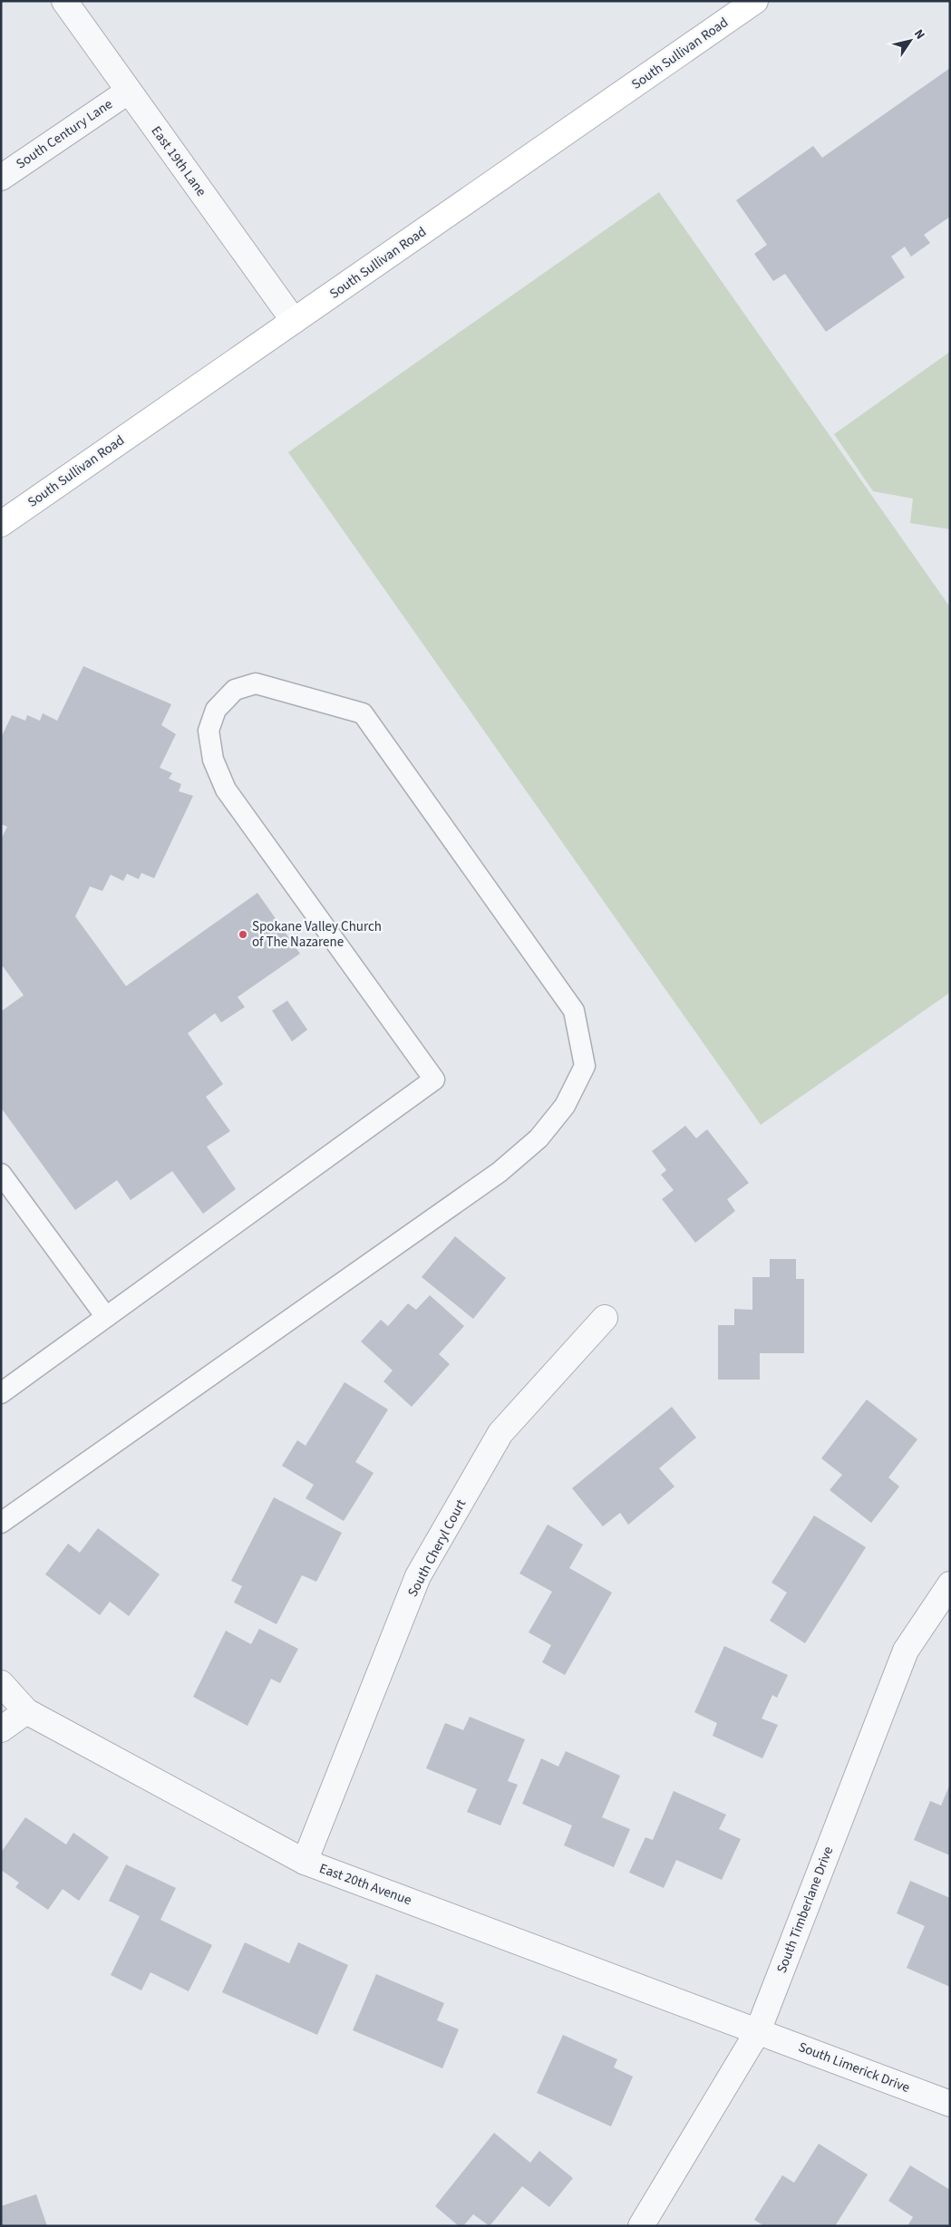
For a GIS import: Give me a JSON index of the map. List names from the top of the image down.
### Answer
{
  "streets": {
    "main road": ["South Sullivan Road"],
    "street": [
      "South Century Lane",
      "East 19th Lane",
      "South Cheryl Court",
      "East 20th Avenue",
      "South Timberlane Drive",
      "South Limerick Drive"
    ]
  },
  "crossings": [
    ["South Sullivan Road", "East 19th Lane"],
    ["South Century Lane", "East 19th Lane"],
    ["South Cheryl Court", "East 20th Avenue"],
    ["East 20th Avenue", "South Timberlane Drive"],
    ["East 20th Avenue", "South Limerick Drive"],
    ["South Timberlane Drive", "South Limerick Drive"]
  ],
  "places": ["Spokane Valley Church of The Nazarene"],
  "north": "top right"
}
